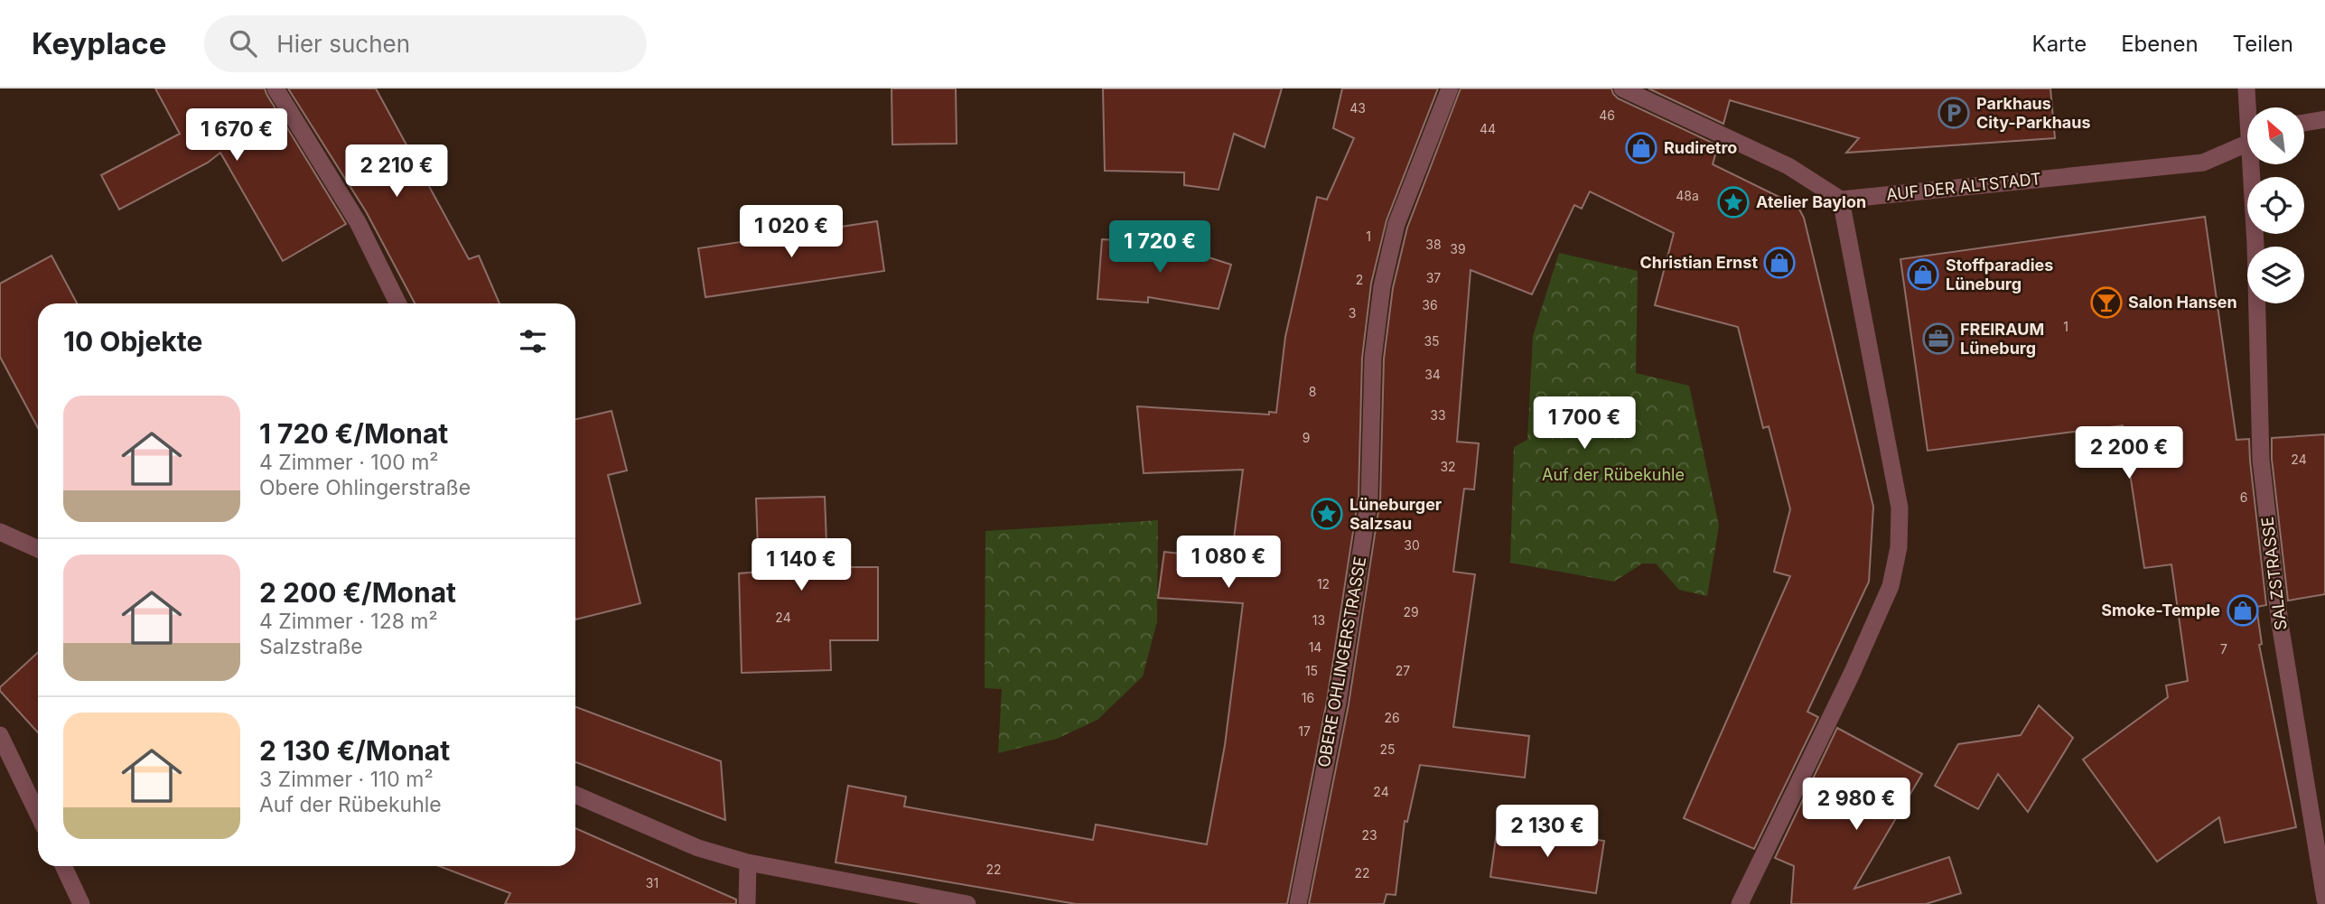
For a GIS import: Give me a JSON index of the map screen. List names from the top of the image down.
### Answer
{
  "streets": {
    "street": ["AUF DER ALTSTADT", "SALZSTRASSE", "OBERE OHLINGERSTRASSE"]
  },
  "parks": ["Auf der Rübekuhle"],
  "places": {
    "parking": ["Parkhaus City-Parkhaus"],
    "shop": [
      "Rudiretro",
      "Christian Ernst",
      "Stoffparadies Lüneburg",
      "Smoke-Temple"
    ],
    "place": ["Atelier Baylon", "Lüneburger Salzsau"],
    "bar": ["Salon Hansen"],
    "office": ["FREIRAUM Lüneburg"]
  },
  "house_numbers": [
    "43",
    "46",
    "44",
    "48a",
    "1",
    "38",
    "39",
    "37",
    "2",
    "36",
    "3",
    "1",
    "35",
    "34",
    "8",
    "33",
    "9",
    "24",
    "32",
    "6",
    "30",
    "12",
    "29",
    "24",
    "13",
    "14",
    "7",
    "15",
    "27",
    "16",
    "26",
    "17",
    "25",
    "24",
    "23",
    "22",
    "22",
    "31"
  ],
  "north": "top left",
  "page": {
    "header": "Keyplace",
    "search": "Hier suchen",
    "nav": ["Karte", "Ebenen", "Teilen"],
    "price": [
      "1 670 €",
      "2 210 €",
      "1 020 €",
      "1 720 €",
      "1 700 €",
      "2 200 €",
      "1 080 €",
      "1 140 €",
      "2 980 €",
      "2 130 €"
    ],
    "heading": "10 Objekte",
    "list": [
      {
        "name": "1 720 €/Monat",
        "note": "4 Zimmer · 100 m² · Obere Ohlingerstraße"
      },
      {
        "name": "2 200 €/Monat",
        "note": "4 Zimmer · 128 m² · Salzstraße"
      },
      {
        "name": "2 130 €/Monat",
        "note": "3 Zimmer · 110 m² · Auf der Rübekuhle"
      }
    ]
  }
}
